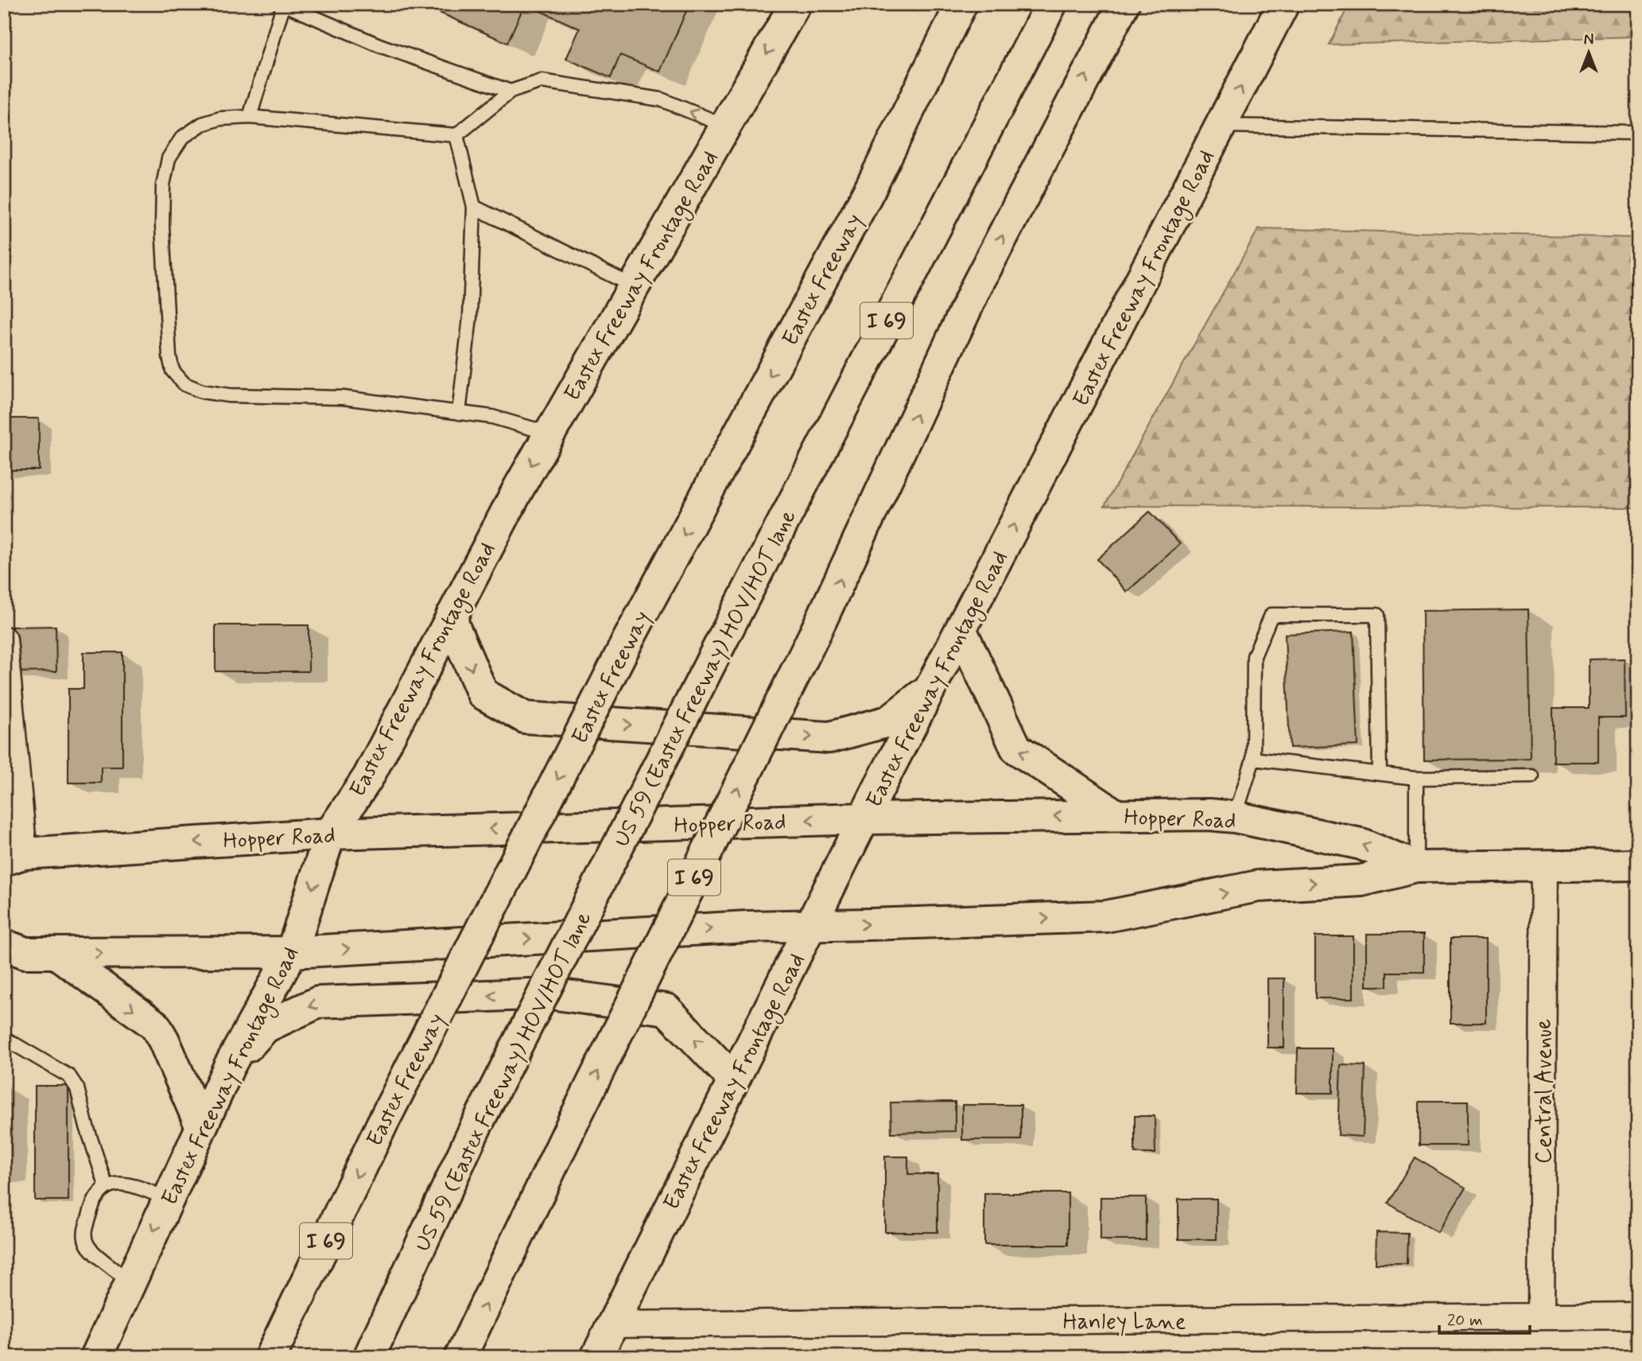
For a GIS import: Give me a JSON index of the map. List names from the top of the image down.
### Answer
{
  "streets": {
    "main road": [
      "Eastex Freeway Frontage Road",
      "Eastex Freeway",
      "I 69",
      "US 59 (Eastex Freeway) HOV/HOT lane",
      "Hopper Road"
    ],
    "street": ["Central Avenue", "Hanley Lane"]
  },
  "crossings": [
    ["Eastex Freeway Frontage Road", "Hopper Road"],
    ["Eastex Freeway Frontage Road", "Hanley Lane"],
    ["Hopper Road", "Central Avenue"],
    ["Central Avenue", "Hanley Lane"]
  ],
  "scale_bar": "20 m",
  "north": "top"
}
